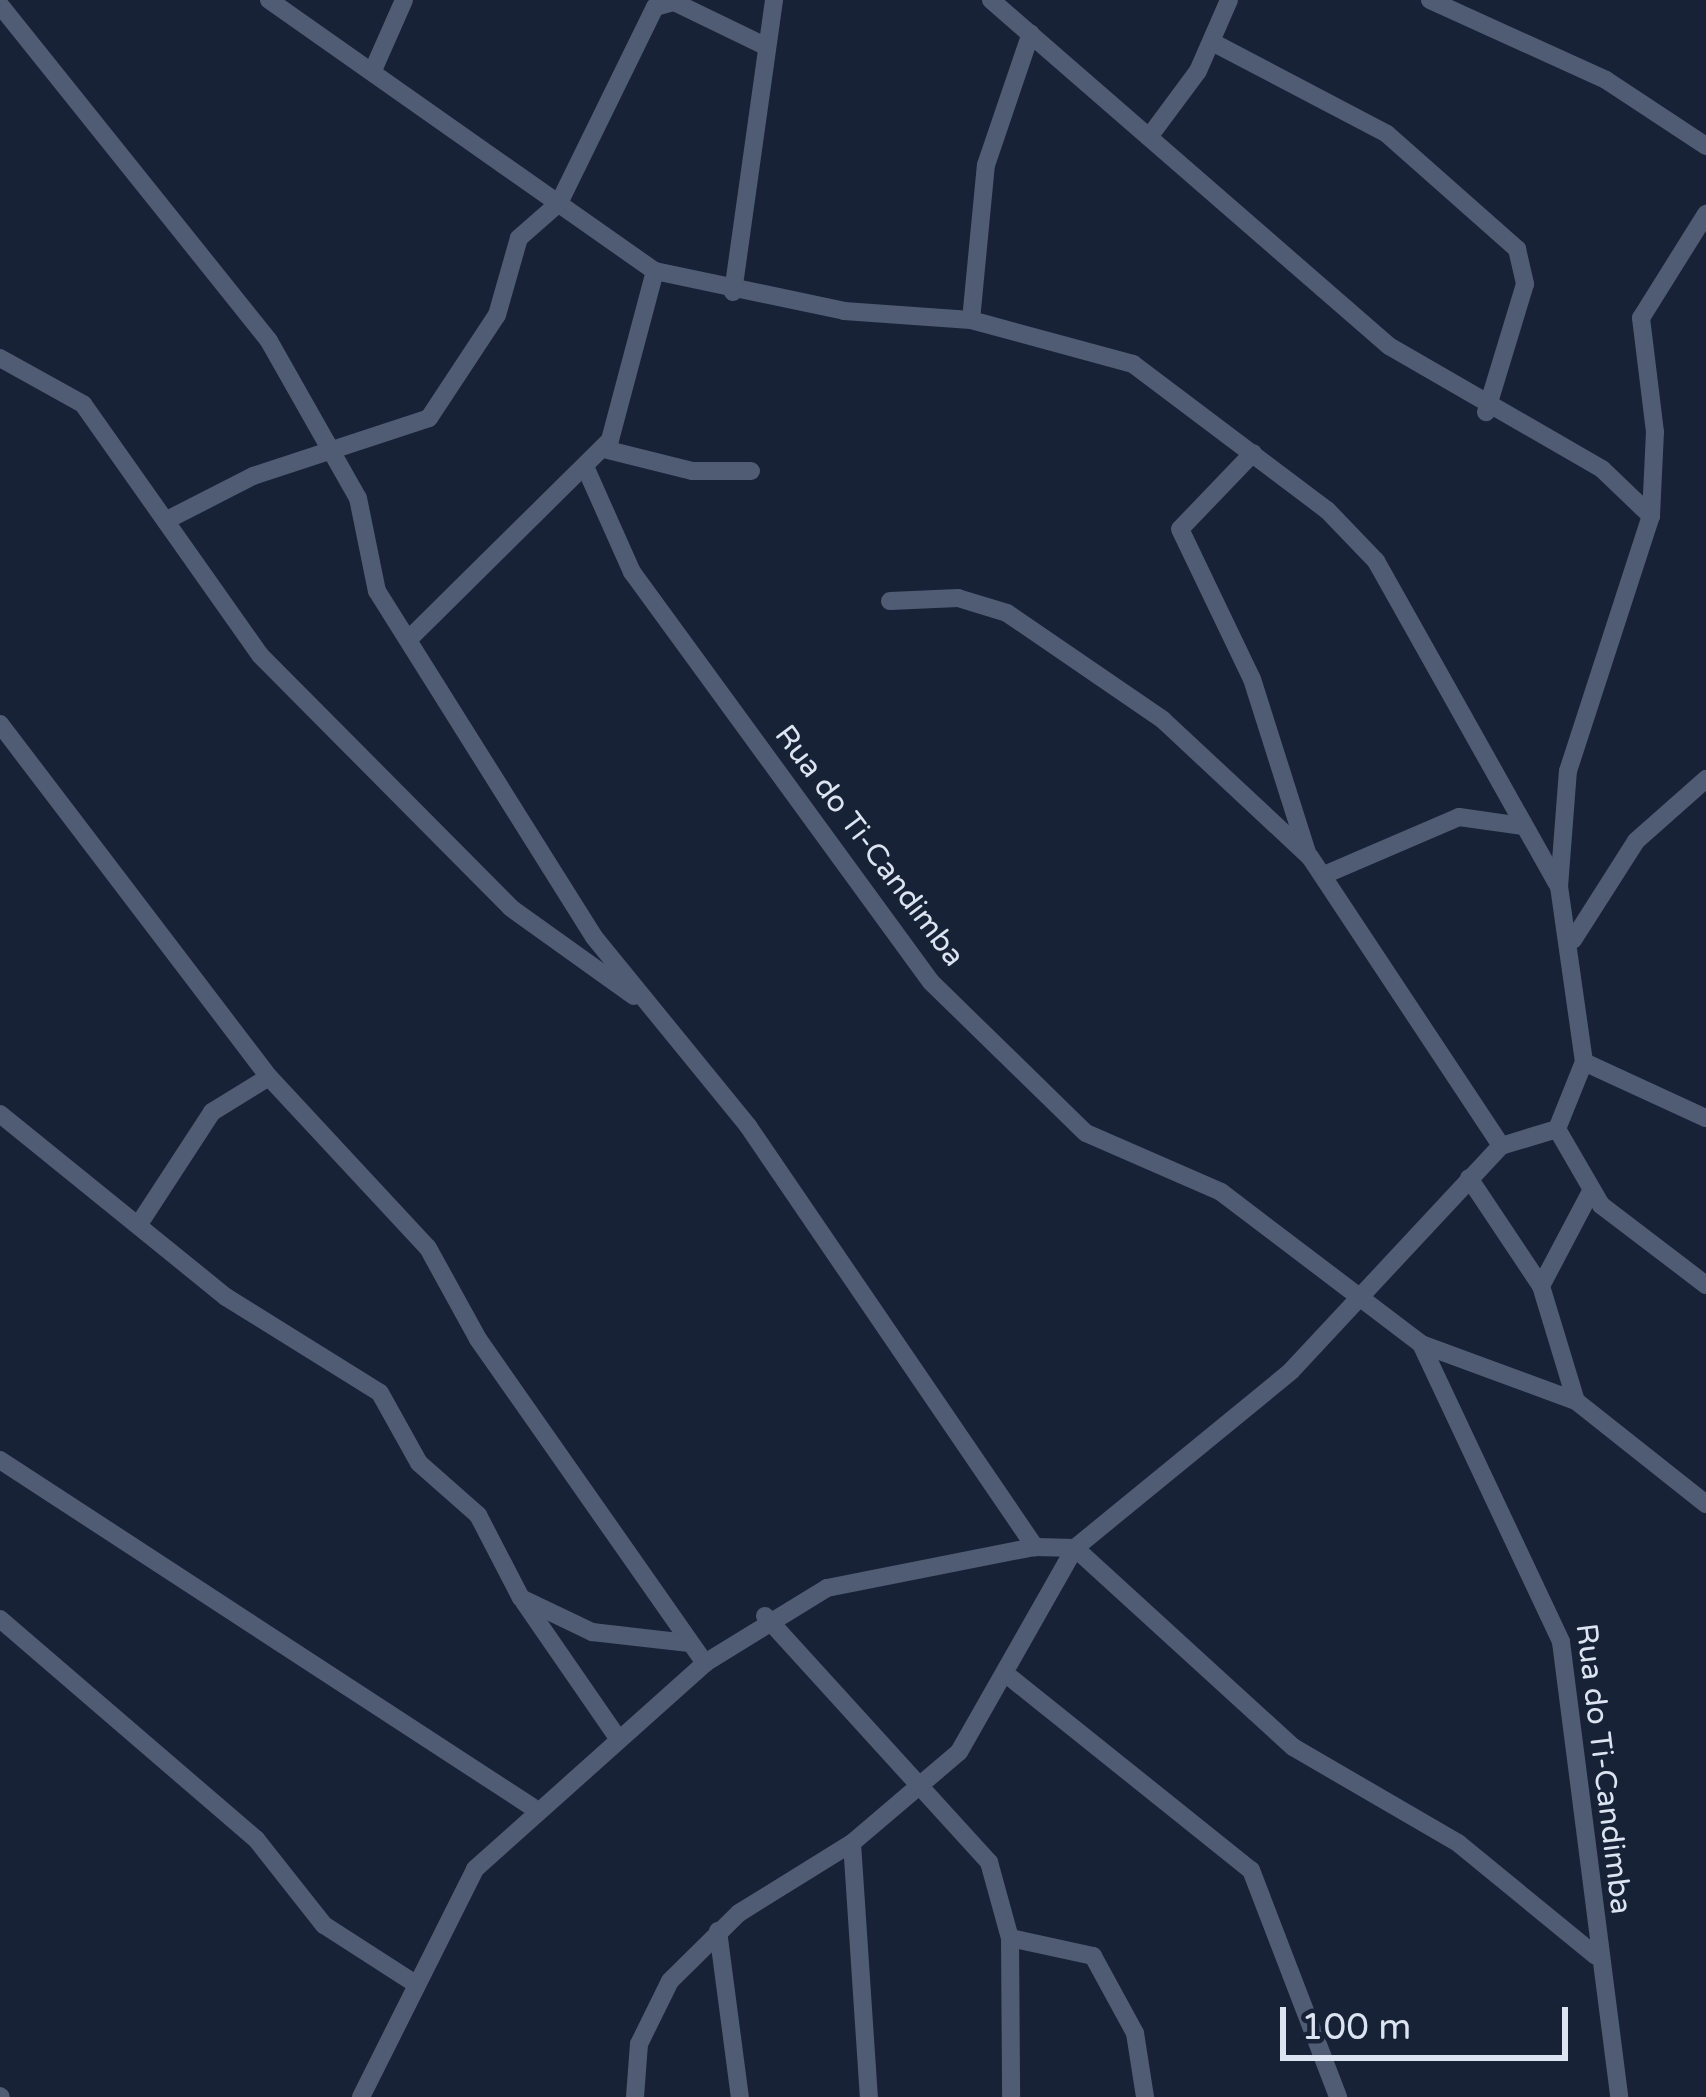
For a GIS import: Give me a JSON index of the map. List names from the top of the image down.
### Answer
{
  "streets": {
    "street": ["Rua do Ti-Candimba"]
  },
  "scale_bar": "100 m"
}
